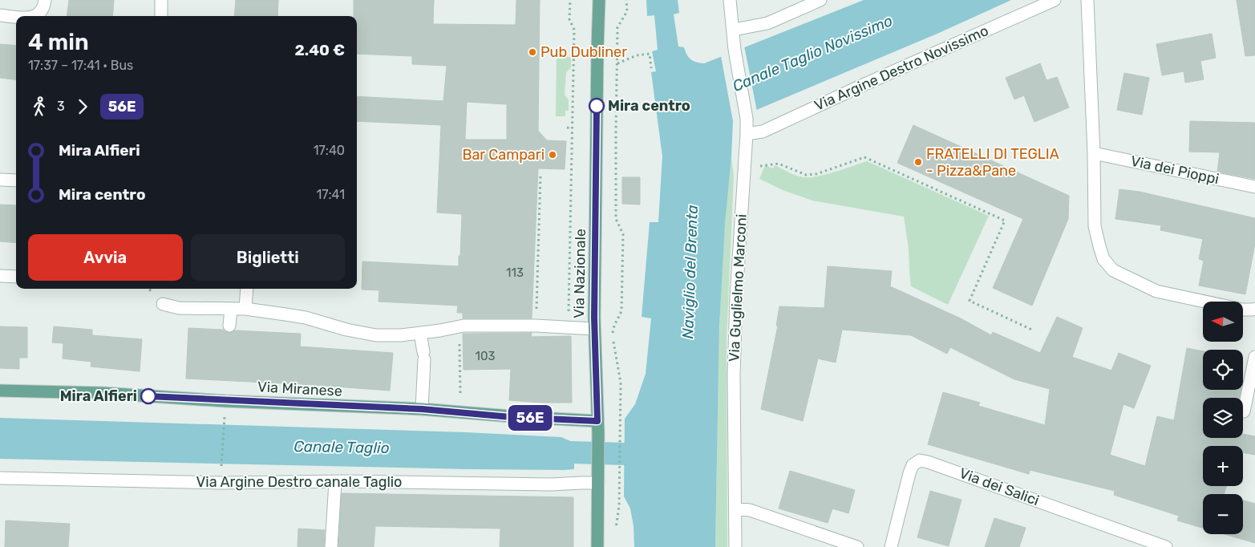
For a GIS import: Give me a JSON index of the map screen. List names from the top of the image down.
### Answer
{
  "streets": {
    "main road": ["Via Nazionale", "Via Miranese"],
    "street": [
      "Via Argine Destro Novissimo",
      "Via dei Pioppi",
      "Via Guglielmo Marconi",
      "Via Argine Destro canale Taglio",
      "Via dei Salici"
    ]
  },
  "crossings": [
    ["Via Argine Destro Novissimo", "Via Guglielmo Marconi"],
    ["Via Nazionale", "Via Miranese"],
    ["Via Nazionale", "Via Argine Destro canale Taglio"]
  ],
  "water": ["Canale Taglio Novissimo", "Naviglio del Brenta", "Canale Taglio"],
  "places": [
    "Pub Dubliner",
    "Mira centro",
    "Bar Campari",
    "FRATELLI DI TEGLIA - Pizza&Pane",
    "Mira Alfieri"
  ],
  "lines": ["bus line 56E"],
  "house_numbers": ["113", "103"],
  "north": "left",
  "page": {
    "on_map": "56E",
    "heading": ["4 min", "17:37 – 17:41 · Bus", "2.40 €"],
    "legs": ["3", "56E"],
    "list": [
      {
        "name": "Mira Alfieri",
        "value": "17:40"
      },
      {
        "name": "Mira centro",
        "value": "17:41"
      }
    ],
    "buttons": ["Avvia", "Biglietti"],
    "map_buttons": ["+", "−"]
  }
}
